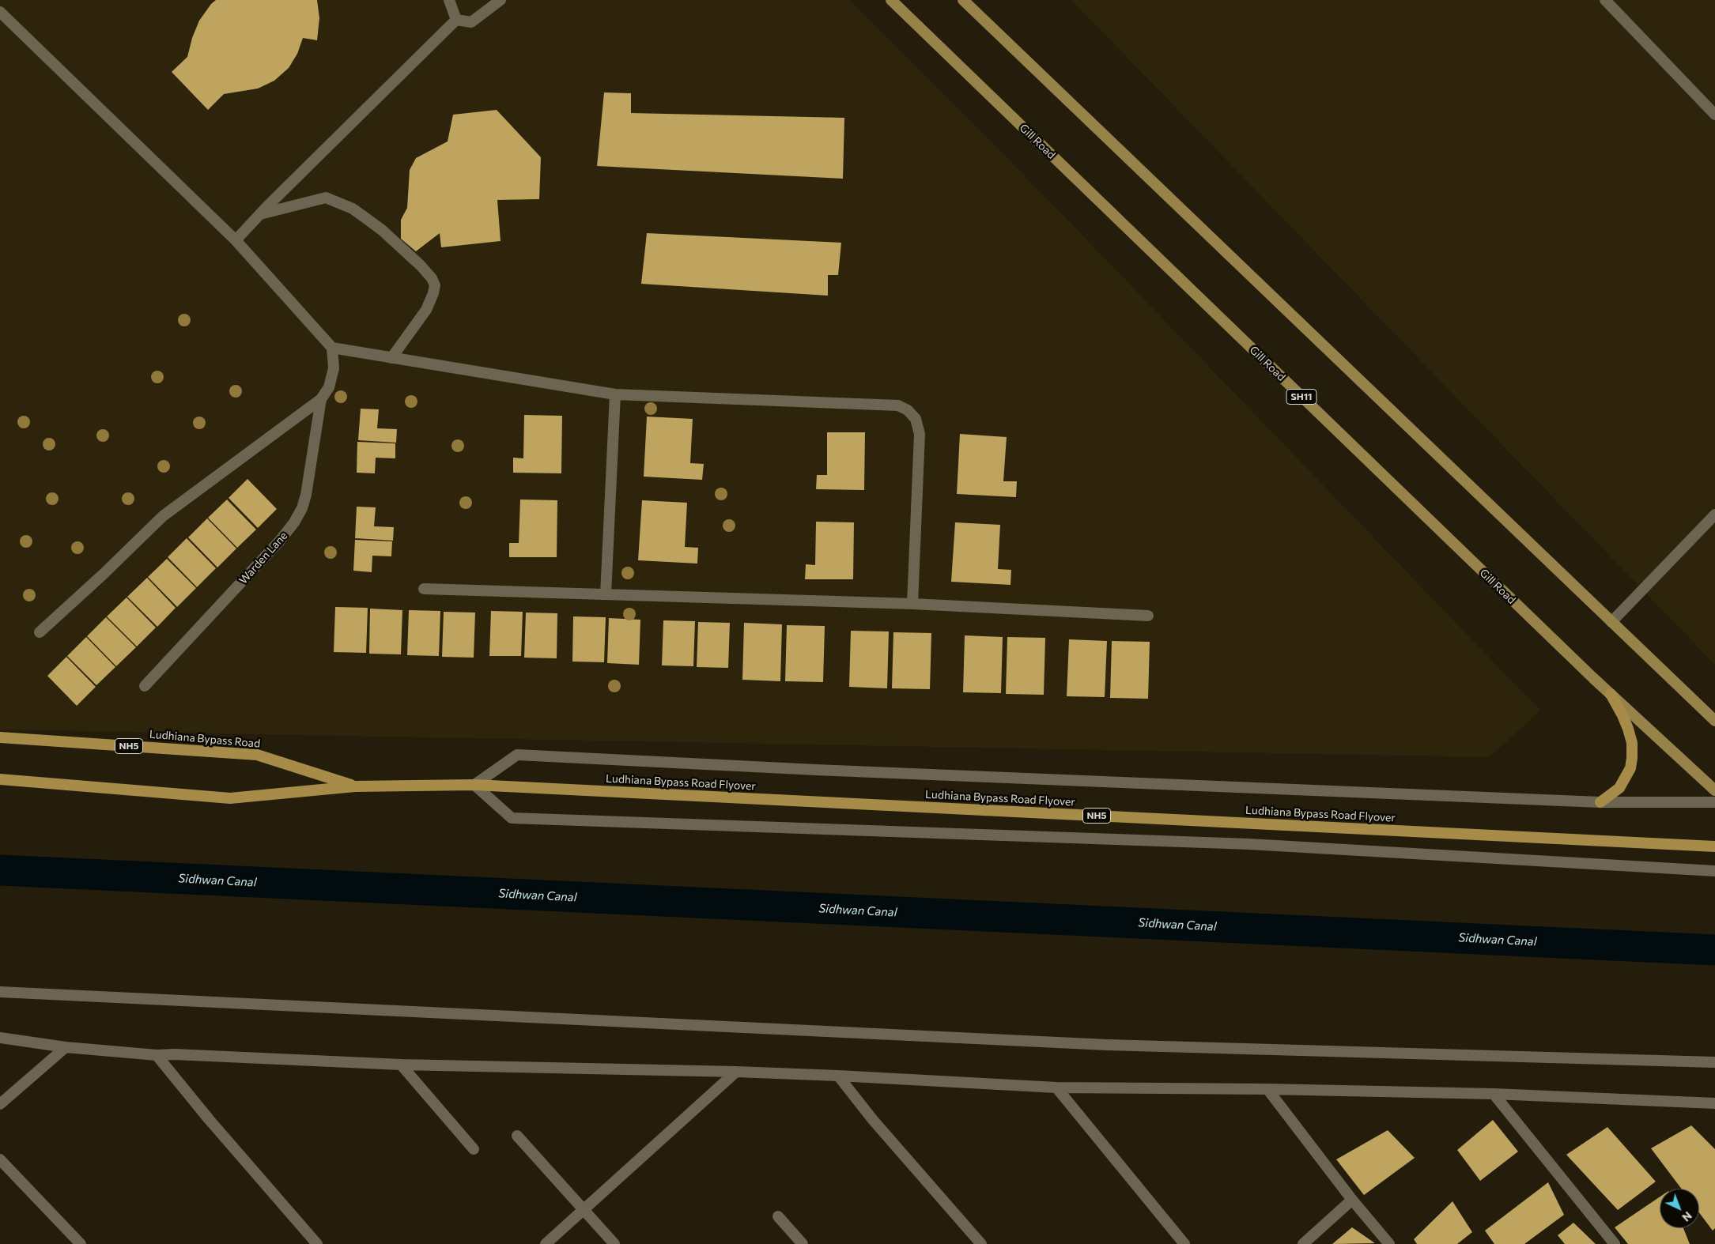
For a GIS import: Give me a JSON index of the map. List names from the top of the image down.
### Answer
{
  "streets": {
    "highway": ["Ludhiana Bypass Road", "NH5", "Ludhiana Bypass Road Flyover"],
    "main road": ["Gill Road", "SH11"],
    "street": ["Warden Lane"]
  },
  "crossings": [
    ["Ludhiana Bypass Road", "Ludhiana Bypass Road Flyover"]
  ],
  "water": ["Sidhwan Canal"],
  "north": "bottom right"
}
